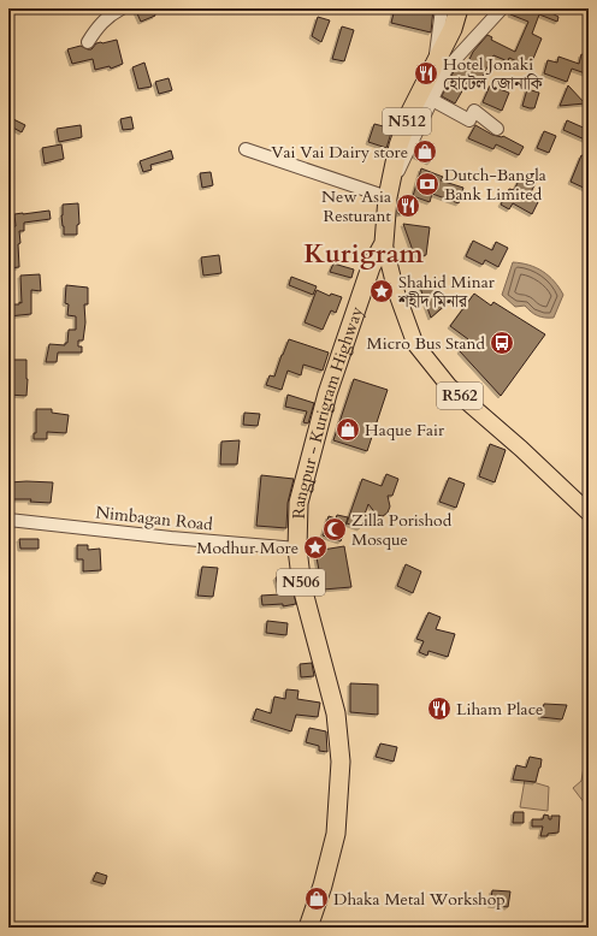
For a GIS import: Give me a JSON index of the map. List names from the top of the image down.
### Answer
{
  "streets": {
    "highway": ["N512", "Rangpur - Kurigram Highway", "N506"],
    "main road": ["R562"],
    "street": ["Nimbagan Road"]
  },
  "crossings": [
    ["N512", "R562"],
    ["N512", "Rangpur - Kurigram Highway"],
    ["R562", "Rangpur - Kurigram Highway"],
    ["Rangpur - Kurigram Highway", "Nimbagan Road"]
  ],
  "districts": ["Kurigram"],
  "places": {
    "restaurant": ["Hotel Jonaki হোটেল জোনাকি", "New Asia Resturant", "Liham Place"],
    "shop": ["Vai Vai Dairy store", "Haque Fair", "Dhaka Metal Workshop"],
    "bank": ["Dutch-Bangla Bank Limited"],
    "place": ["Shahid Minar শহীদ মিনার", "Modhur More"],
    "bus stop": ["Micro Bus Stand"],
    "mosque": ["Zilla Porishod Mosque"]
  }
}
